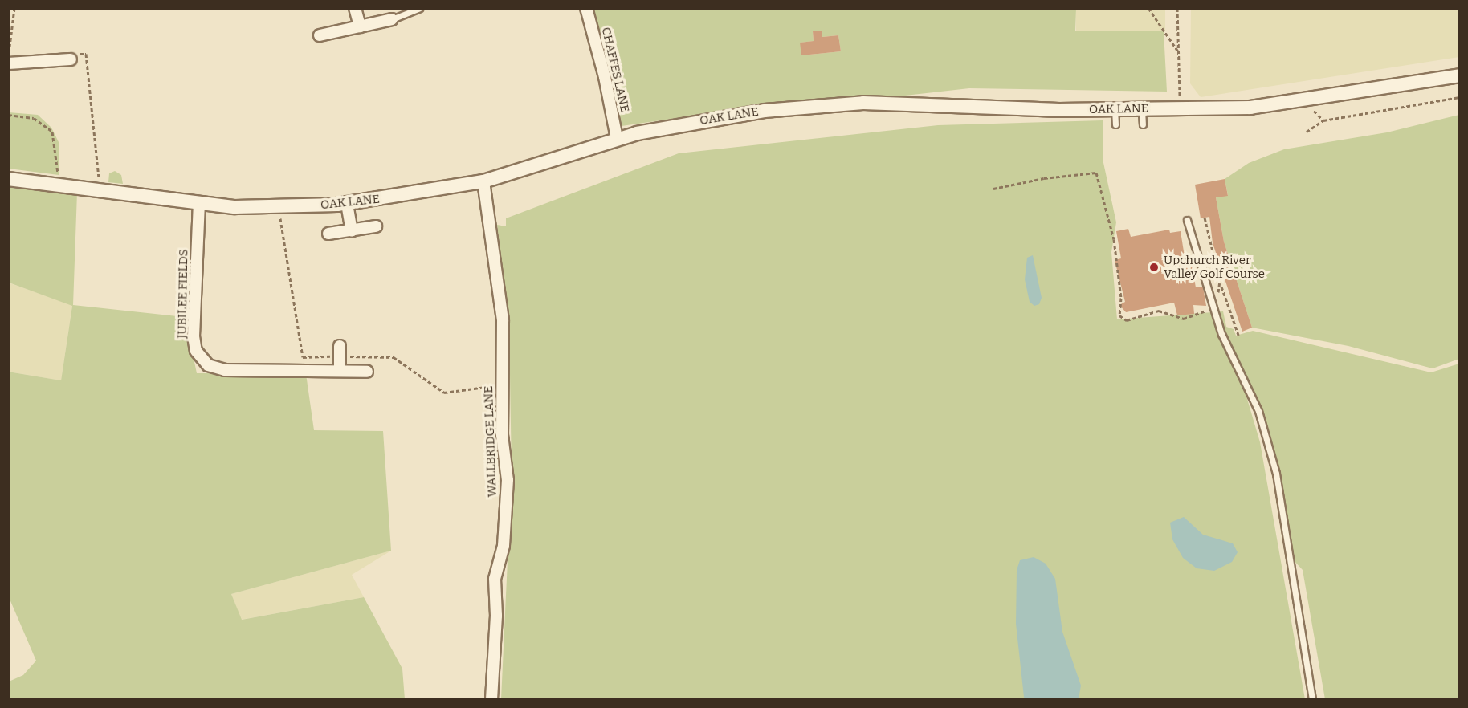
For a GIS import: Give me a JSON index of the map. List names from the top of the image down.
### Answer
{
  "streets": {
    "street": [
      "CHAFFES LANE",
      "OAK LANE",
      "JUBILEE FIELDS",
      "WALLBRIDGE LANE"
    ]
  },
  "crossings": [
    ["CHAFFES LANE", "OAK LANE"],
    ["OAK LANE", "JUBILEE FIELDS"],
    ["OAK LANE", "WALLBRIDGE LANE"]
  ],
  "places": ["Upchurch River Valley Golf Course"]
}
